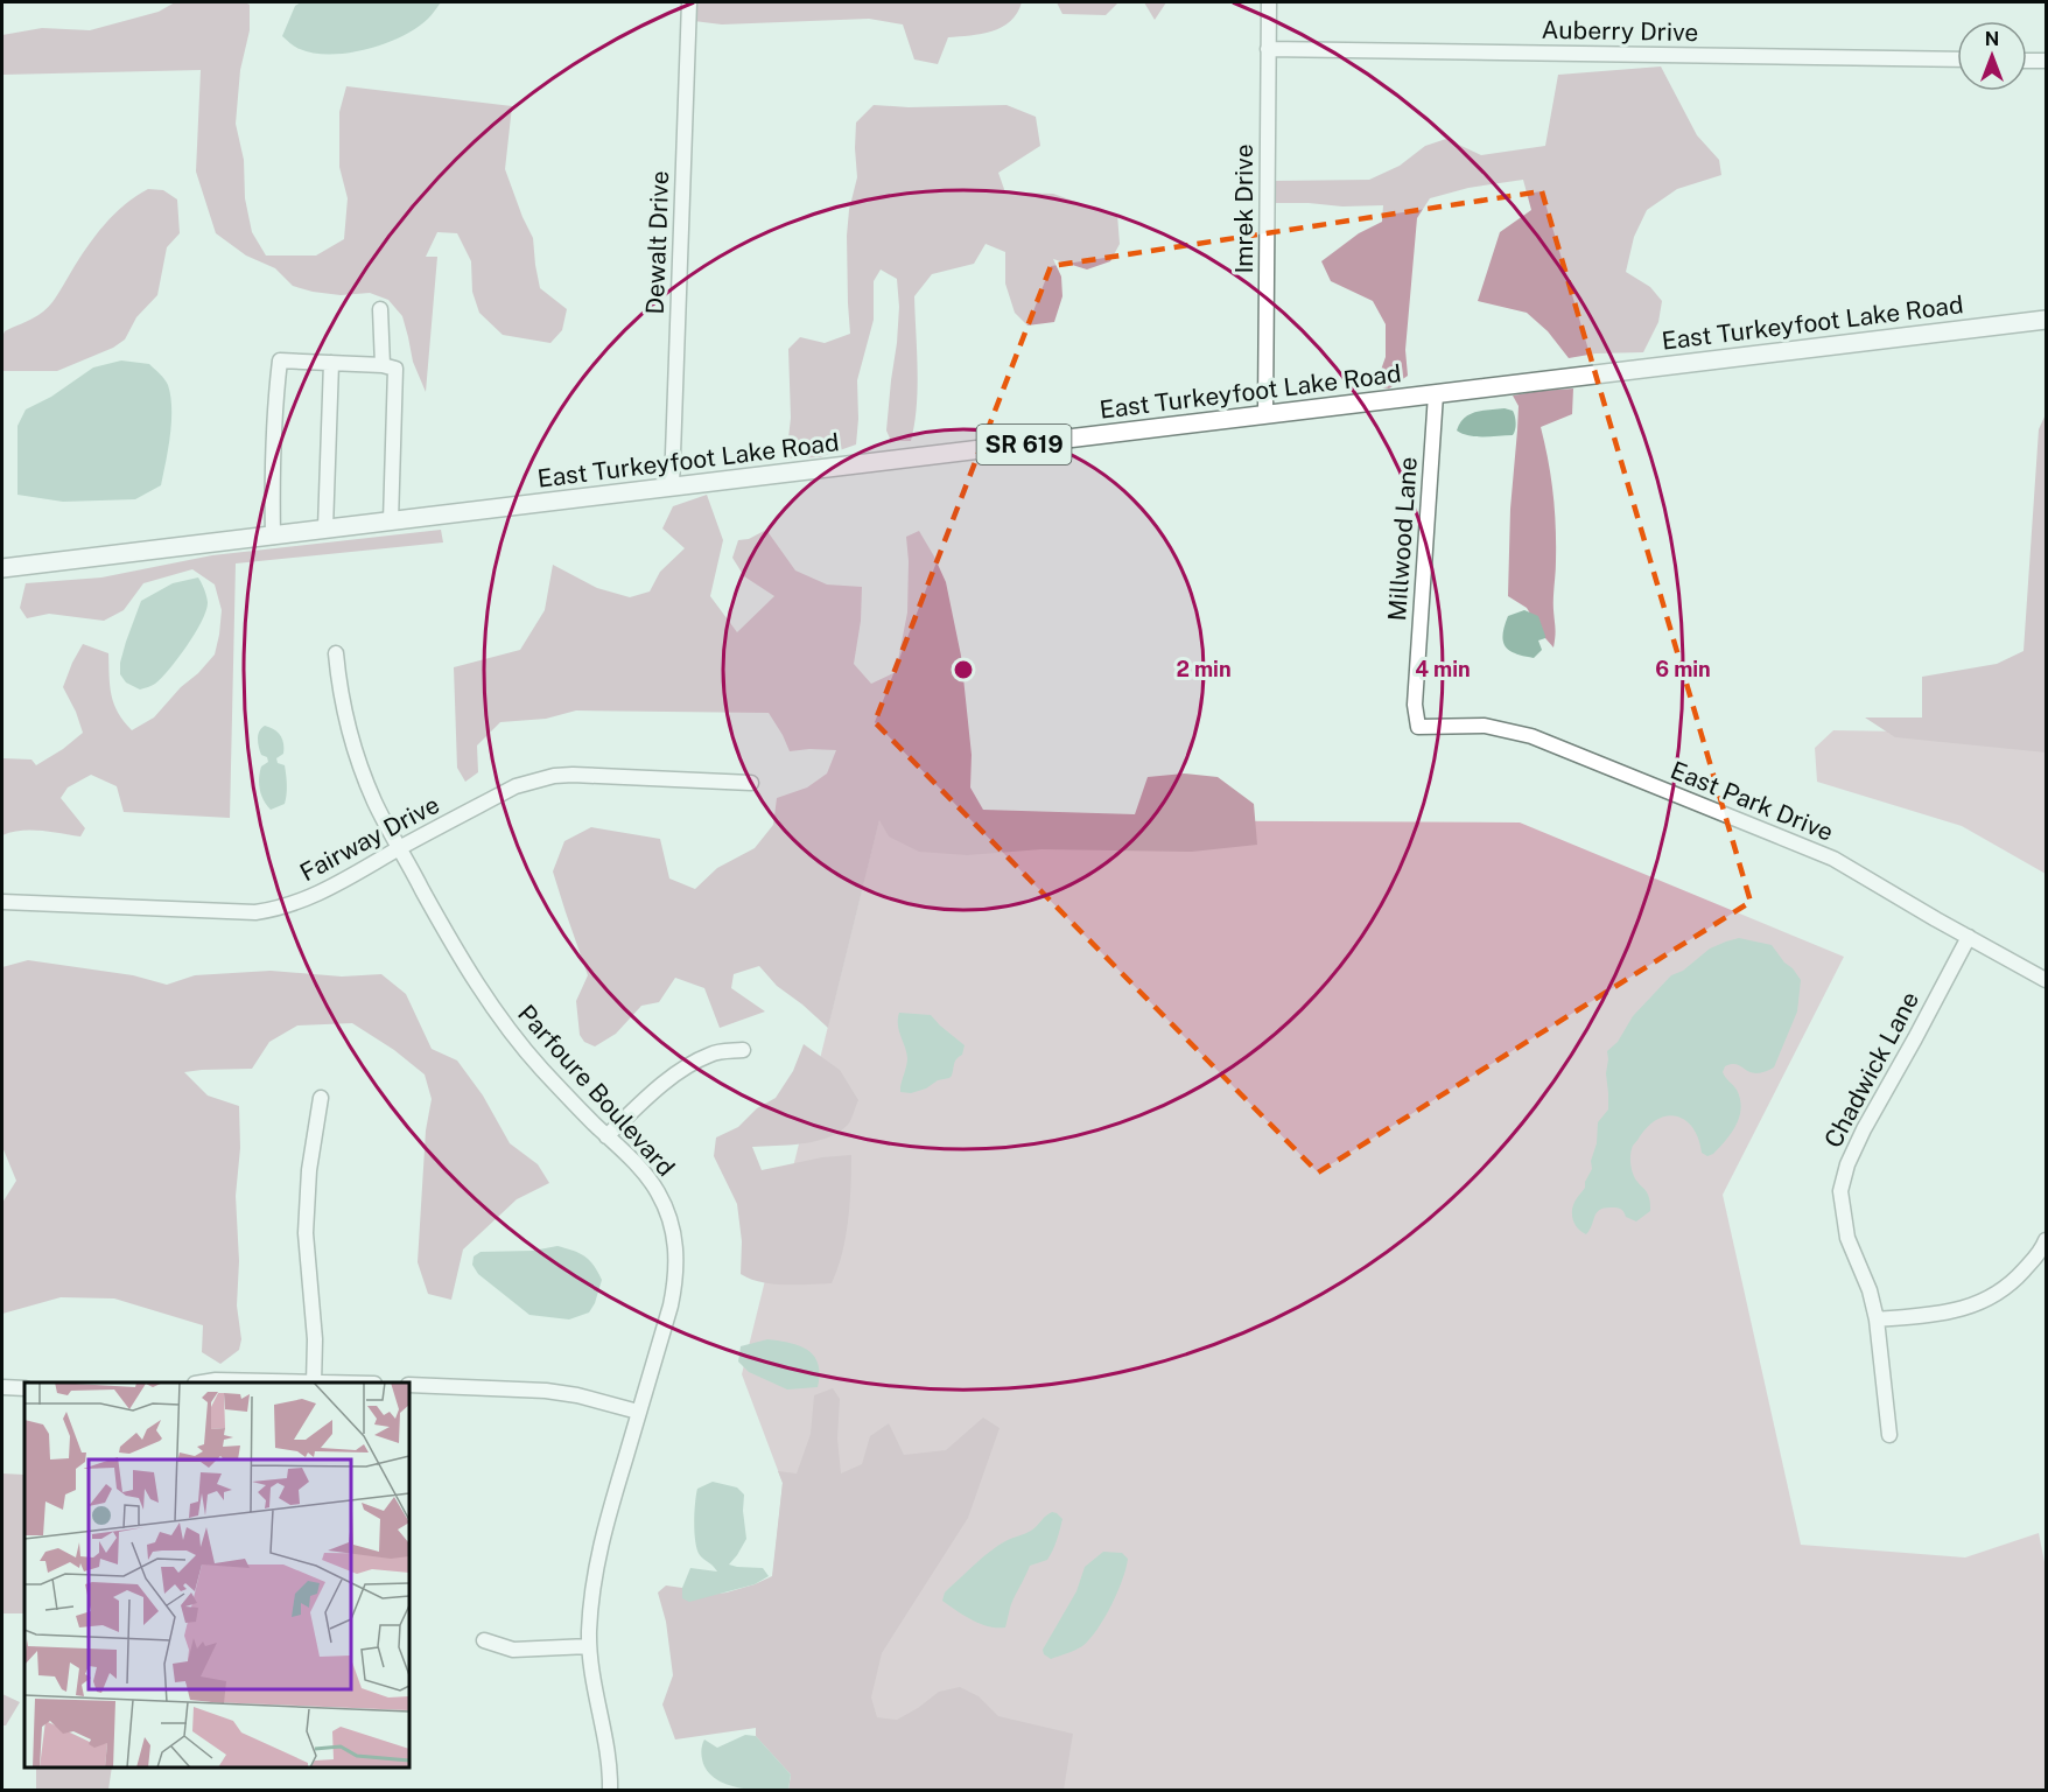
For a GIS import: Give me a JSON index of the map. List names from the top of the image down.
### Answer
{
  "streets": {
    "main road": ["East Turkeyfoot Lake Road", "SR 619"],
    "street": [
      "Auberry Drive",
      "Imrek Drive",
      "Dewalt Drive",
      "Millwood Lane",
      "East Park Drive",
      "Fairway Drive",
      "Chadwick Lane",
      "Parfoure Boulevard"
    ]
  },
  "crossings": [
    ["Auberry Drive", "Imrek Drive"],
    ["Imrek Drive", "East Turkeyfoot Lake Road"],
    ["Dewalt Drive", "East Turkeyfoot Lake Road"],
    ["East Turkeyfoot Lake Road", "Millwood Lane"],
    ["Millwood Lane", "East Park Drive"],
    ["East Park Drive", "Chadwick Lane"],
    ["Fairway Drive", "Parfoure Boulevard"]
  ],
  "north": "top",
  "rings": ["2 min", "4 min", "6 min"]
}
